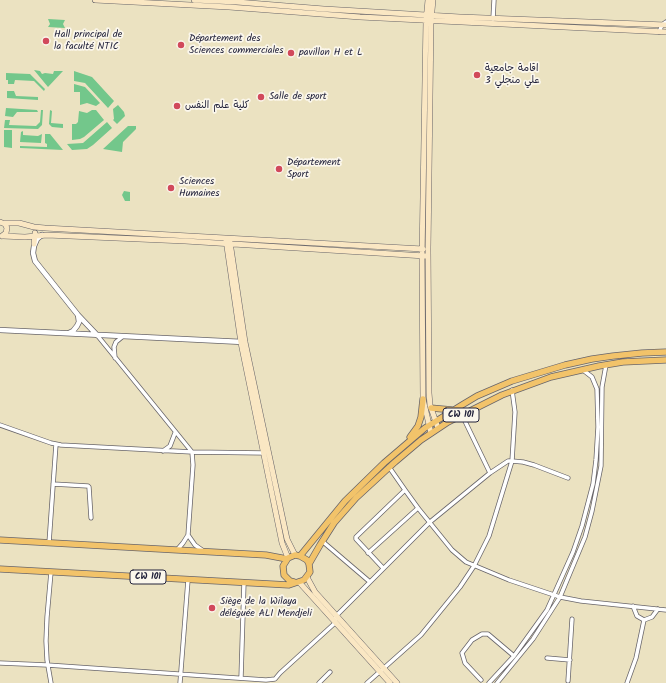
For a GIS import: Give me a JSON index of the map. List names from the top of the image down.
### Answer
{
  "streets": {
    "main road": ["CW 101"]
  },
  "places": [
    "Hall principal de la faculté NTIC",
    "Département des Sciences commerciales",
    "pavillon H et L",
    "اقامة جامعية علي منجلي 3",
    "Salle de sport",
    "كلية علم النفس",
    "Département Sport",
    "Sciences Humaines",
    "Siège de la Wilaya déléguée ALI Mendjeli"
  ]
}
